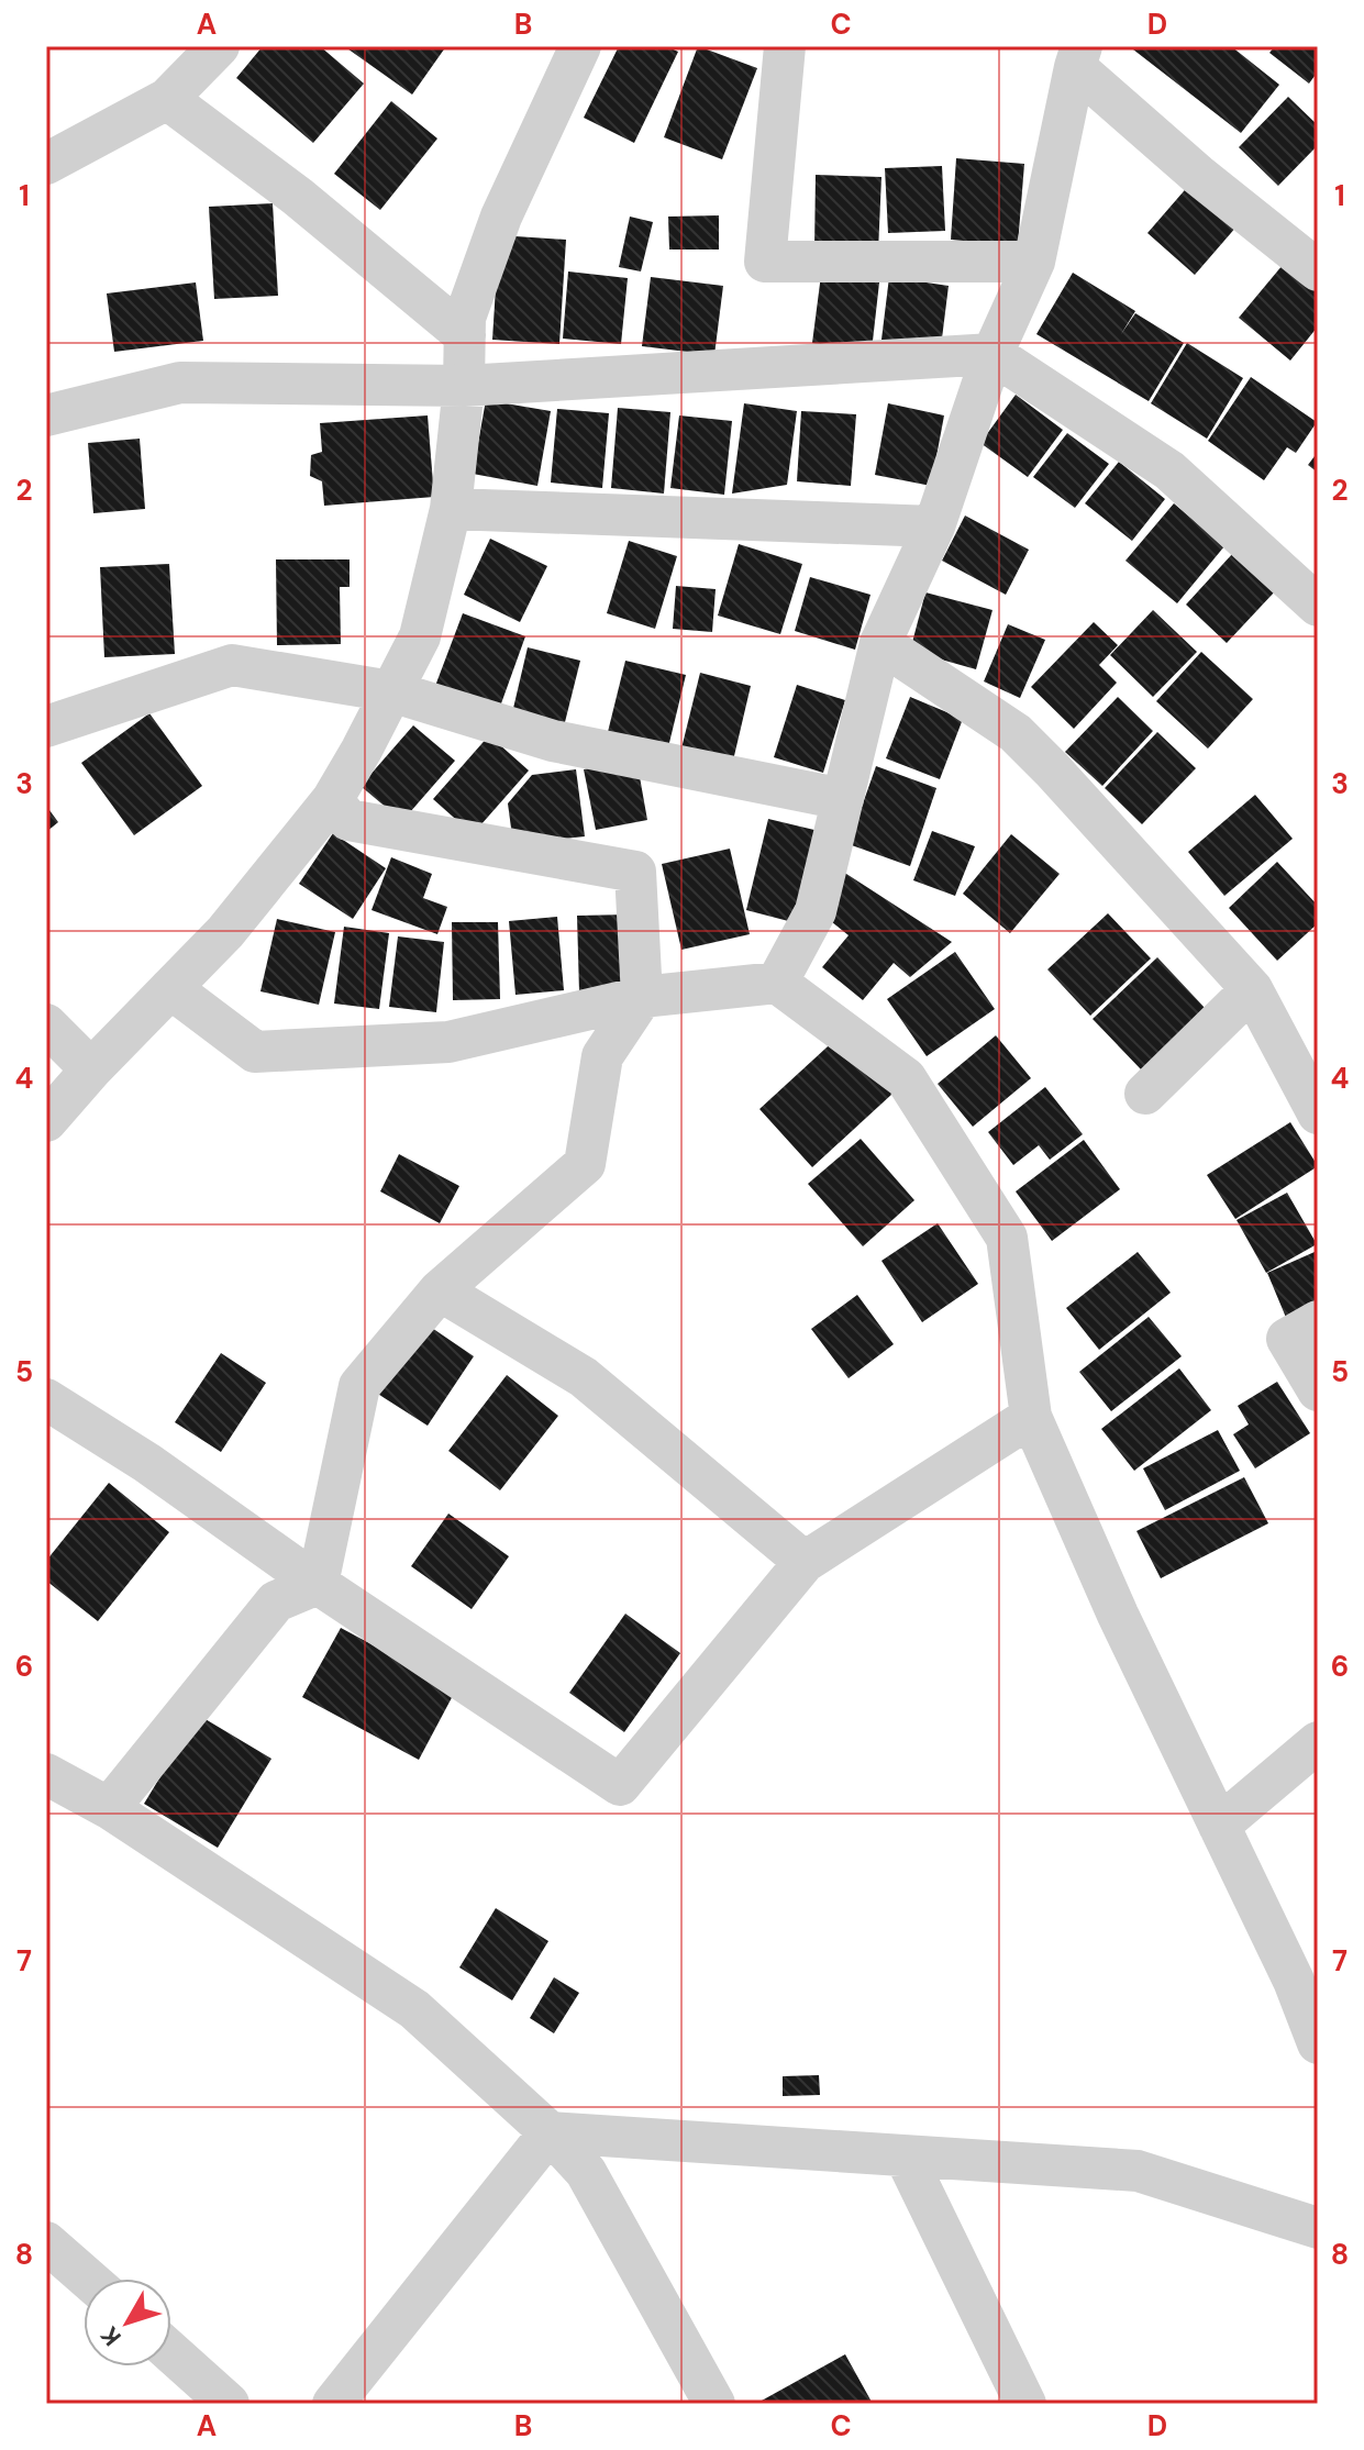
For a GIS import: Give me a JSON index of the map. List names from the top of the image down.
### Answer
{
  "north": "bottom left",
  "grid": {
    "columns": [
      "A",
      "B",
      "C",
      "D"
    ],
    "rows": [
      "1",
      "2",
      "3",
      "4",
      "5",
      "6",
      "7",
      "8"
    ]
  }
}
